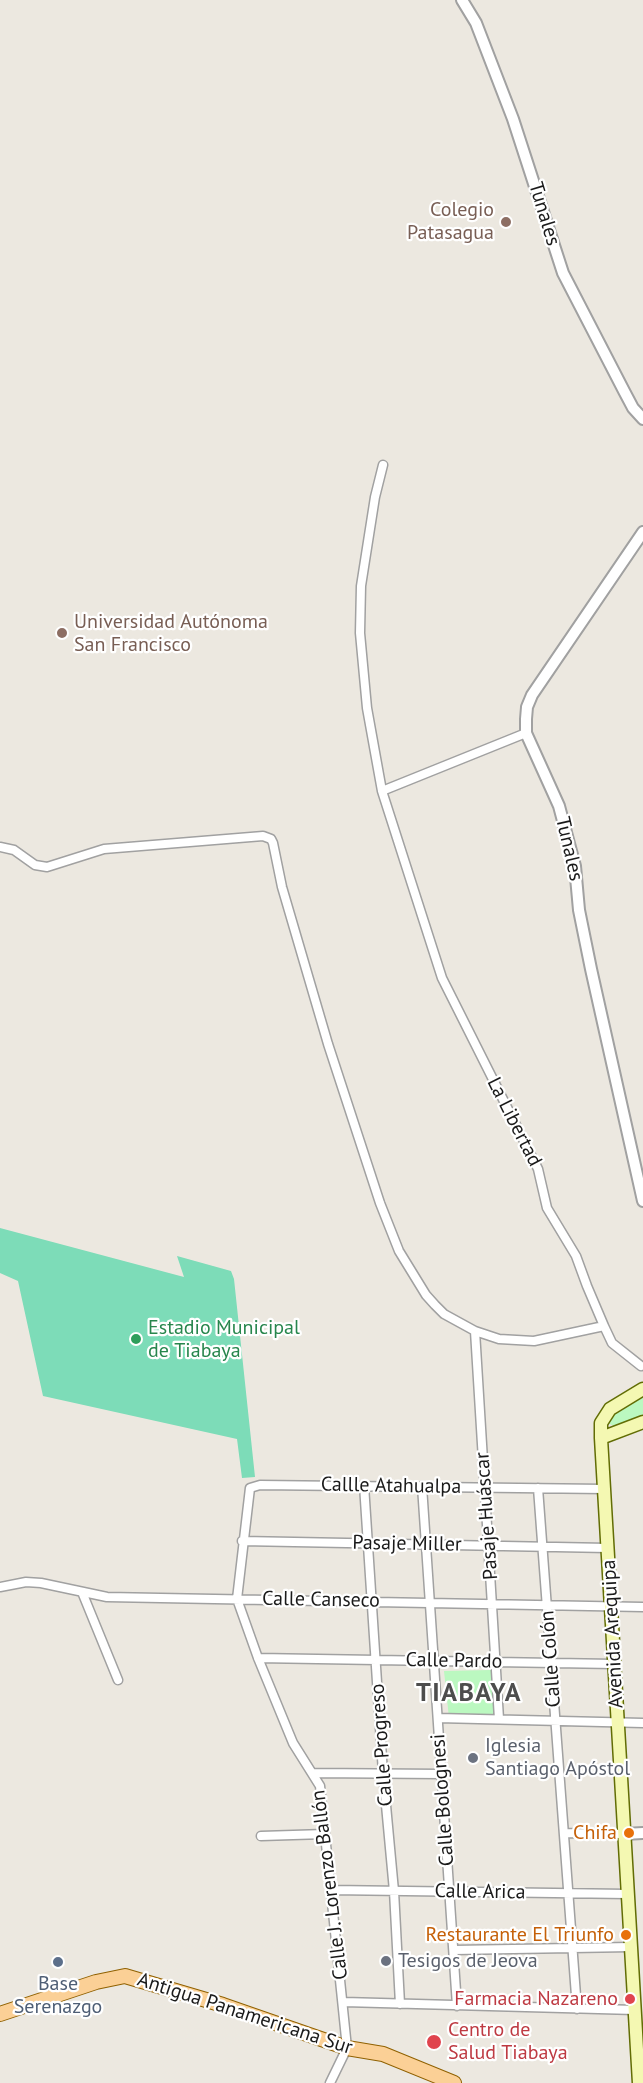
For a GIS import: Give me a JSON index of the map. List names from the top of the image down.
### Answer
{
  "streets": {
    "main road": ["Avenida Arequipa", "Antigua Panamericana Sur"],
    "street": [
      "Tunales",
      "La Libertad",
      "Callle Atahualpa",
      "Pasaje Huáscar",
      "Pasaje Miller",
      "Calle Canseco",
      "Calle Colón",
      "Calle Pardo",
      "Calle Progreso",
      "Calle Bolognesi",
      "Calle J. Lorenzo Ballón",
      "Calle Arica"
    ]
  },
  "crossings": [
    ["Callle Atahualpa", "Pasaje Huáscar"],
    ["Callle Atahualpa", "Avenida Arequipa"],
    ["Callle Atahualpa", "Calle Colón"],
    ["Callle Atahualpa", "Calle Progreso"],
    ["Callle Atahualpa", "Calle Bolognesi"],
    ["Callle Atahualpa", "Calle J. Lorenzo Ballón"],
    ["Pasaje Huáscar", "Pasaje Miller"],
    ["Pasaje Huáscar", "Calle Canseco"],
    ["Pasaje Huáscar", "Calle Pardo"],
    ["Pasaje Miller", "Avenida Arequipa"],
    ["Pasaje Miller", "Calle Colón"],
    ["Pasaje Miller", "Calle Progreso"],
    ["Pasaje Miller", "Calle Bolognesi"],
    ["Pasaje Miller", "Calle J. Lorenzo Ballón"],
    ["Calle Canseco", "Avenida Arequipa"],
    ["Calle Canseco", "Calle Colón"],
    ["Calle Canseco", "Calle Progreso"],
    ["Calle Canseco", "Calle Bolognesi"],
    ["Calle Canseco", "Calle J. Lorenzo Ballón"],
    ["Avenida Arequipa", "Calle Pardo"],
    ["Avenida Arequipa", "Calle Arica"],
    ["Calle Colón", "Calle Pardo"],
    ["Calle Colón", "Calle Arica"],
    ["Calle Pardo", "Calle Progreso"],
    ["Calle Pardo", "Calle Bolognesi"],
    ["Calle Pardo", "Calle J. Lorenzo Ballón"],
    ["Calle Progreso", "Calle Arica"],
    ["Calle Bolognesi", "Calle Arica"],
    ["Calle J. Lorenzo Ballón", "Calle Arica"],
    ["Calle J. Lorenzo Ballón", "Antigua Panamericana Sur"]
  ],
  "districts": ["TIABAYA"],
  "places": [
    "Colegio Patasagua",
    "Universidad Autónoma San Francisco",
    "Estadio Municipal de Tiabaya",
    "Iglesia Santiago Apóstol",
    "Chifa",
    "Restaurante El Triunfo",
    "Tesigos de Jeova",
    "Base Serenazgo",
    "Farmacia Nazareno",
    "Centro de Salud Tiabaya"
  ]
}
